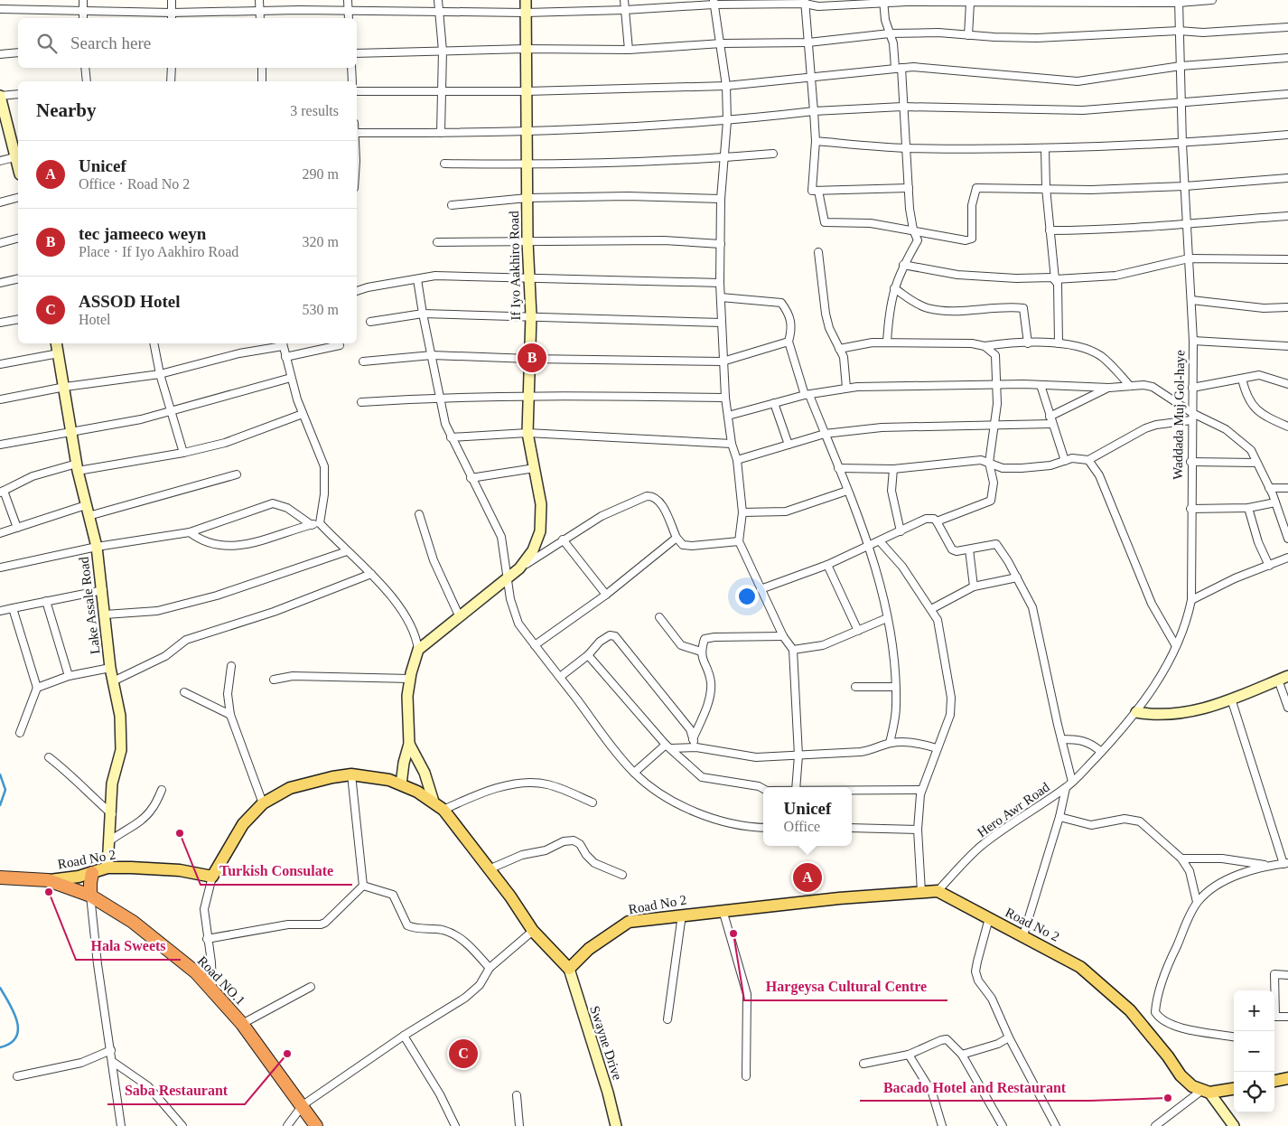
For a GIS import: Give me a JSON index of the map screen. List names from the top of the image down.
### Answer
{
  "streets": {
    "highway": ["Road NO.1"],
    "main road": ["Road No 2"],
    "street": [
      "If Iyo Aakhiro Road",
      "Waddada Muj Gol-haye",
      "Lake Assale Road",
      "Hero Awr Road",
      "Swayne Drive"
    ]
  },
  "crossings": [
    ["Waddada Muj Gol-haye", "Hero Awr Road"],
    ["Lake Assale Road", "Road No 2"],
    ["Hero Awr Road", "Road No 2"],
    ["Road No 2", "Road NO.1"],
    ["Road No 2", "Swayne Drive"]
  ],
  "places": [
    "Turkish Consulate",
    "Hala Sweets",
    "Hargeysa Cultural Centre",
    "Saba Restaurant",
    "Bacado Hotel and Restaurant"
  ],
  "page": {
    "search": "Search here",
    "heading": ["Nearby", "3 results"],
    "list": [
      {
        "mark": "A",
        "name": "Unicef",
        "note": "Office · Road No 2",
        "value": "290 m"
      },
      {
        "mark": "B",
        "name": "tec jameeco weyn",
        "note": "Place · If Iyo Aakhiro Road",
        "value": "320 m"
      },
      {
        "mark": "C",
        "name": "ASSOD Hotel",
        "note": "Hotel",
        "value": "530 m"
      }
    ],
    "pins": ["B", "A", "C"],
    "popup": ["Unicef", "Office"],
    "map_buttons": ["+", "−"]
  }
}
